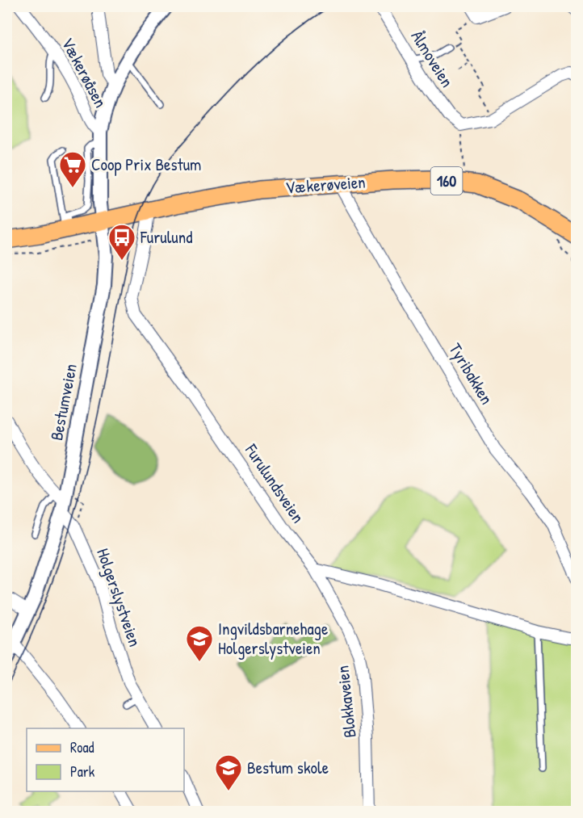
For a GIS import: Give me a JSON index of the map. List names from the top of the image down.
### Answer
{
  "streets": {
    "main road": ["160", "Vækerøveien"],
    "street": [
      "Ålmoveien",
      "Vækerøåsen",
      "Tyribakken",
      "Bestumveien",
      "Furulundsveien",
      "Holgerslystveien",
      "Blokkaveien"
    ]
  },
  "crossings": [
    ["Vækerøåsen", "Bestumveien"],
    ["Vækerøveien", "Tyribakken"],
    ["Vækerøveien", "Bestumveien"],
    ["Vækerøveien", "Furulundsveien"],
    ["Bestumveien", "Holgerslystveien"],
    ["Furulundsveien", "Blokkaveien"]
  ],
  "places": {
    "supermarket": ["Coop Prix Bestum"],
    "bus stop": ["Furulund"],
    "school or university": ["Ingvildsbarnehage Holgerslystveien", "Bestum skole"]
  },
  "legend": ["Road", "Park"]
}
